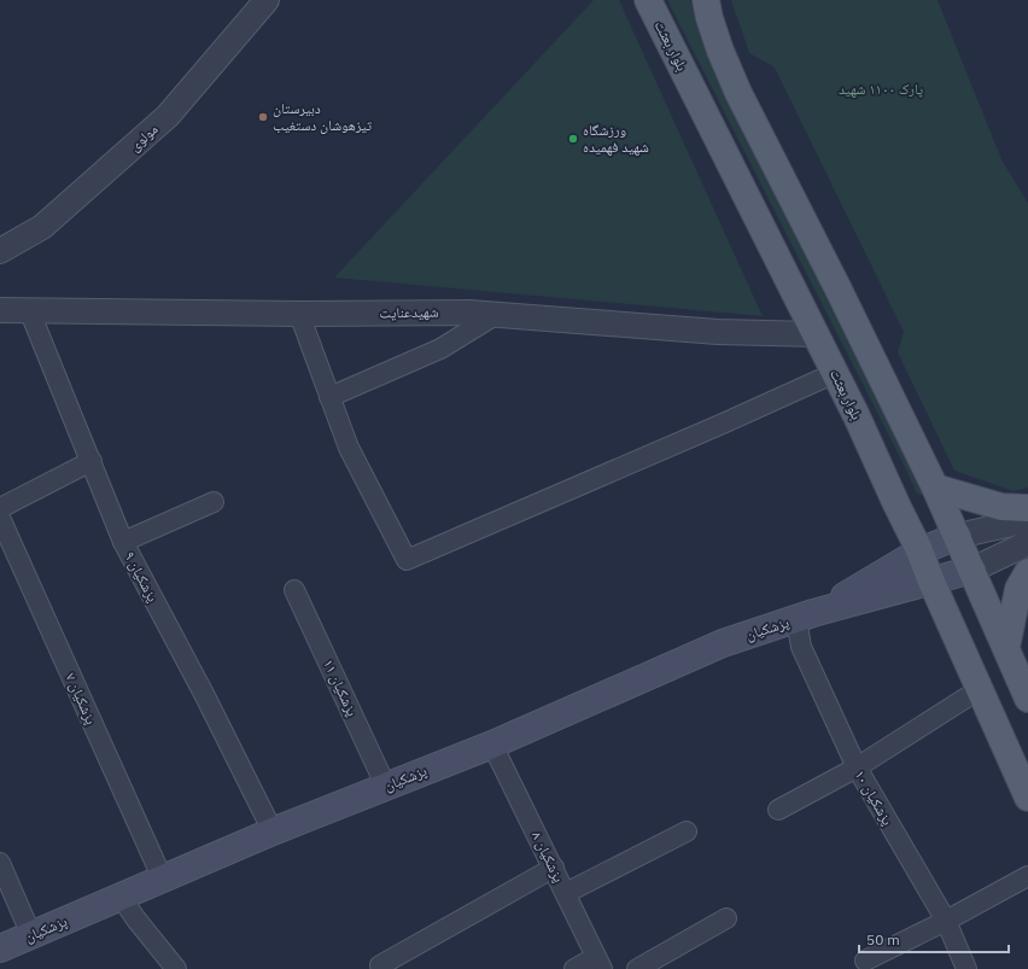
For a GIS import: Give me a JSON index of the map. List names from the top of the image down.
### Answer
{
  "streets": {
    "main road": ["بلوار بعثت", "پزشکیان"],
    "street": [
      "مولوی",
      "شهیدعنایت",
      "پزشکیان ۹",
      "پزشکیان ۱۱",
      "پزشکیان ۷",
      "پزشکیان ۱۰",
      "پزشکیان ۸"
    ]
  },
  "crossings": [
    ["بلوار بعثت", "شهیدعنایت"],
    ["بلوار بعثت", "پزشکیان"],
    ["شهیدعنایت", "پزشکیان ۹"],
    ["پزشکیان ۹", "پزشکیان"],
    ["پزشکیان", "پزشکیان ۱۱"],
    ["پزشکیان", "پزشکیان ۷"],
    ["پزشکیان", "پزشکیان ۱۰"],
    ["پزشکیان", "پزشکیان ۸"]
  ],
  "parks": ["پارک ۱۱۰۰ شهید"],
  "places": ["دبیرستان تیزهوشان دستغيب", "ورزشگاه شهید فهمیده"],
  "scale_bar": "50 m"
}
